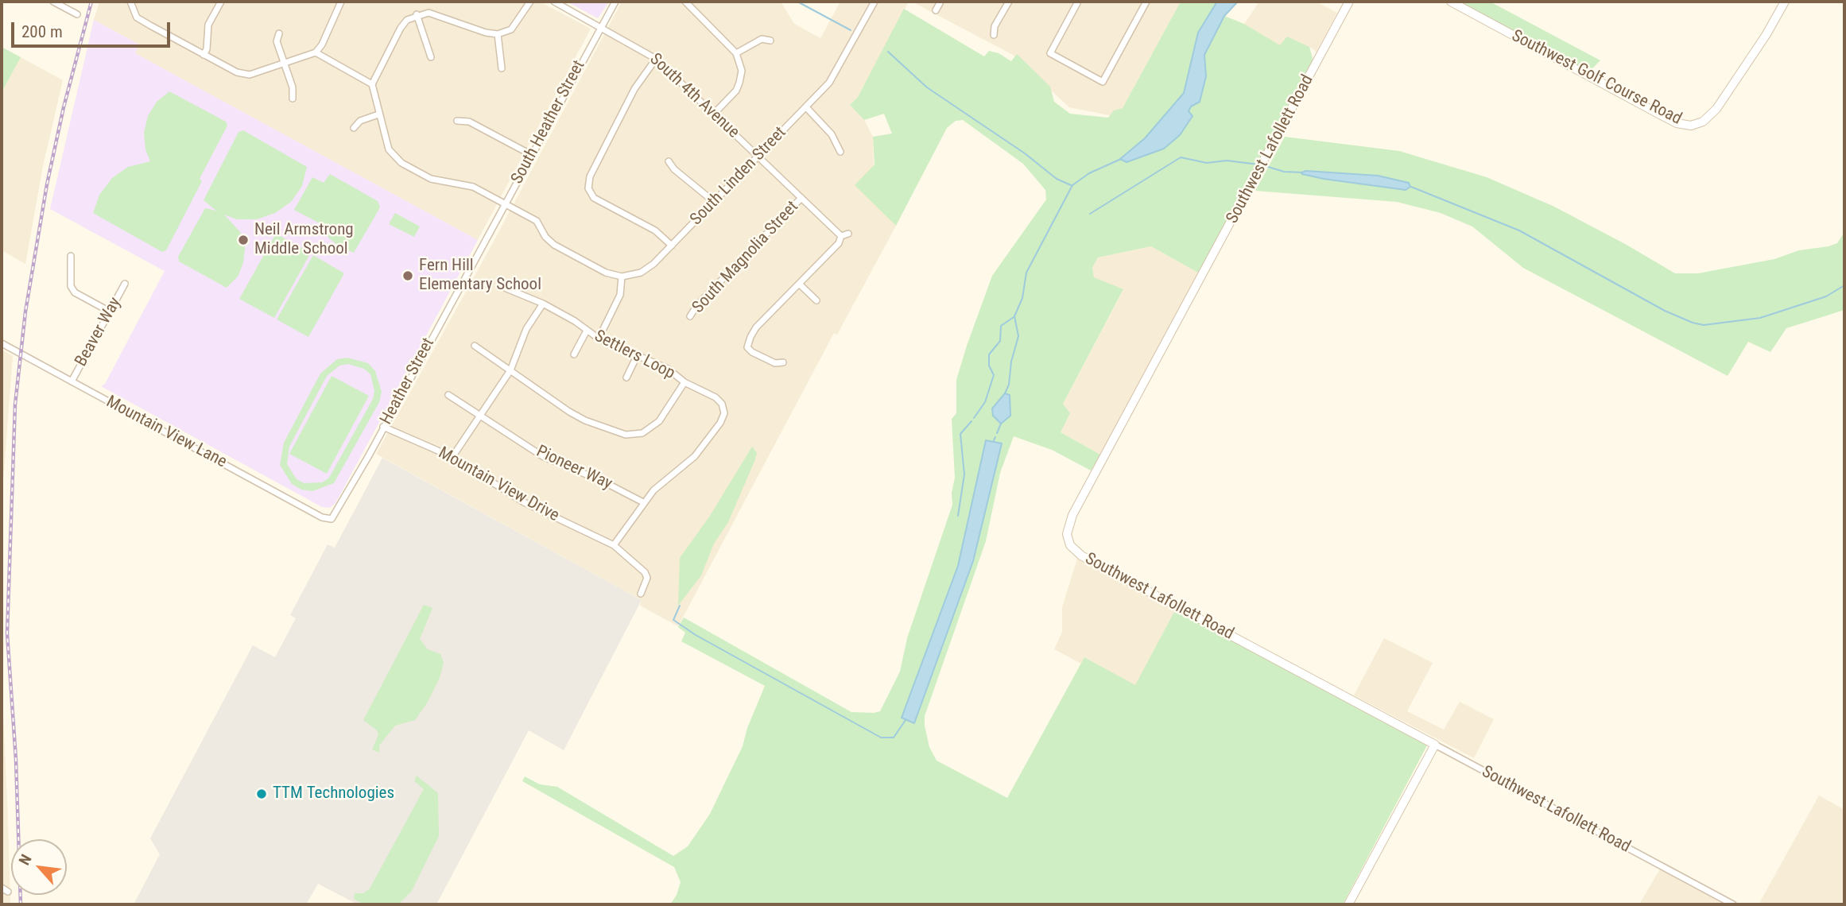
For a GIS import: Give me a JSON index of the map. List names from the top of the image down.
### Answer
{
  "streets": {
    "street": [
      "Southwest Golf Course Road",
      "South 4th Avenue",
      "South Heather Street",
      "Southwest Lafollett Road",
      "South Linden Street",
      "South Magnolia Street",
      "Beaver Way",
      "Settlers Loop",
      "Heather Street",
      "Mountain View Lane",
      "Pioneer Way",
      "Mountain View Drive"
    ]
  },
  "crossings": [
    ["South 4th Avenue", "South Heather Street"],
    ["South 4th Avenue", "South Linden Street"],
    ["South 4th Avenue", "South Magnolia Street"],
    ["South Heather Street", "Heather Street"],
    ["Beaver Way", "Mountain View Lane"],
    ["Settlers Loop", "Pioneer Way"],
    ["Settlers Loop", "Mountain View Drive"],
    ["Heather Street", "Mountain View Lane"],
    ["Heather Street", "Mountain View Drive"]
  ],
  "places": ["Neil Armstrong Middle School", "Fern Hill Elementary School", "TTM Technologies"],
  "scale_bar": "200 m",
  "north": "top left"
}
